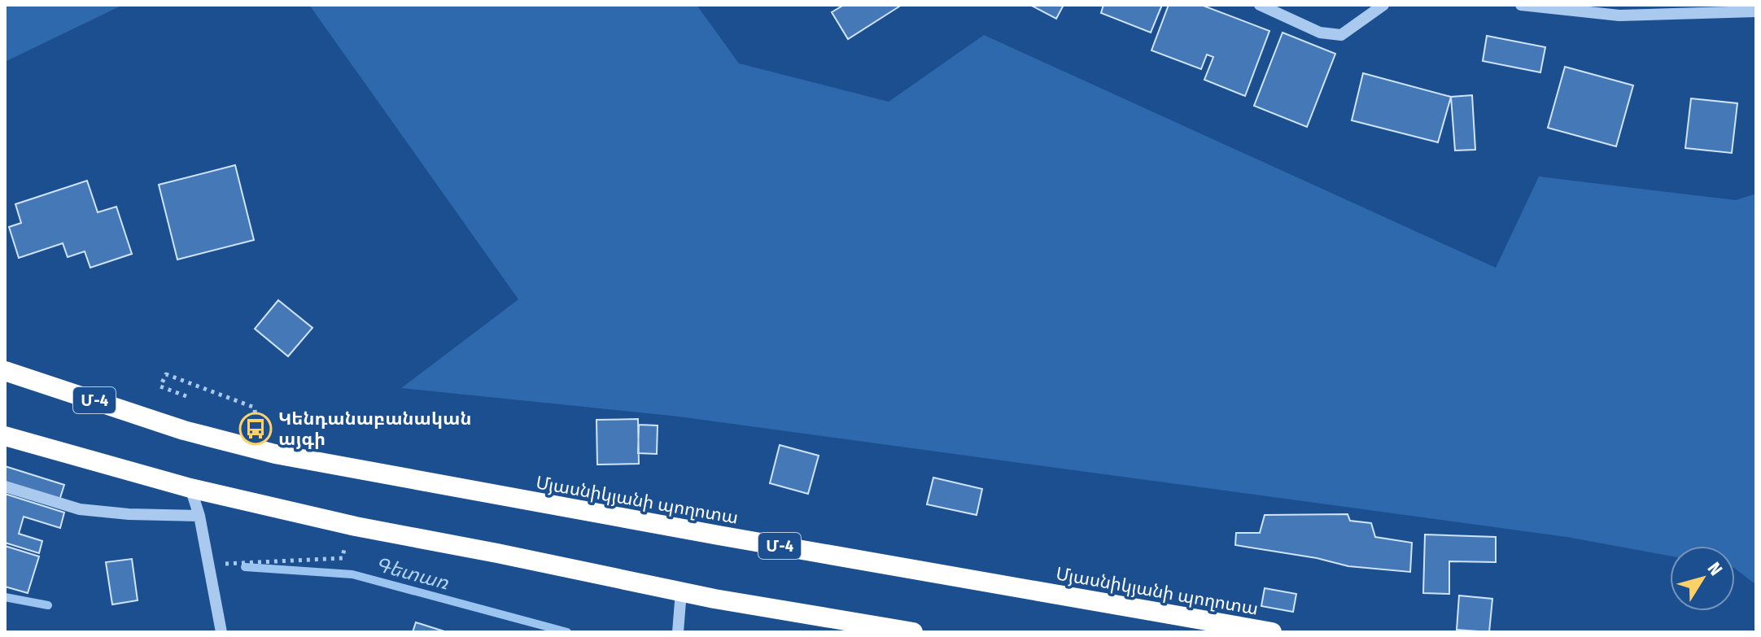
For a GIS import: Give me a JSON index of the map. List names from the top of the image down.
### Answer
{
  "streets": {
    "highway": ["Մ-4", "Մյասնիկյանի պողոտա"]
  },
  "water": ["Գետառ"],
  "places": {
    "bus stop": ["Կենդանաբանական այգի"]
  },
  "north": "top right"
}
